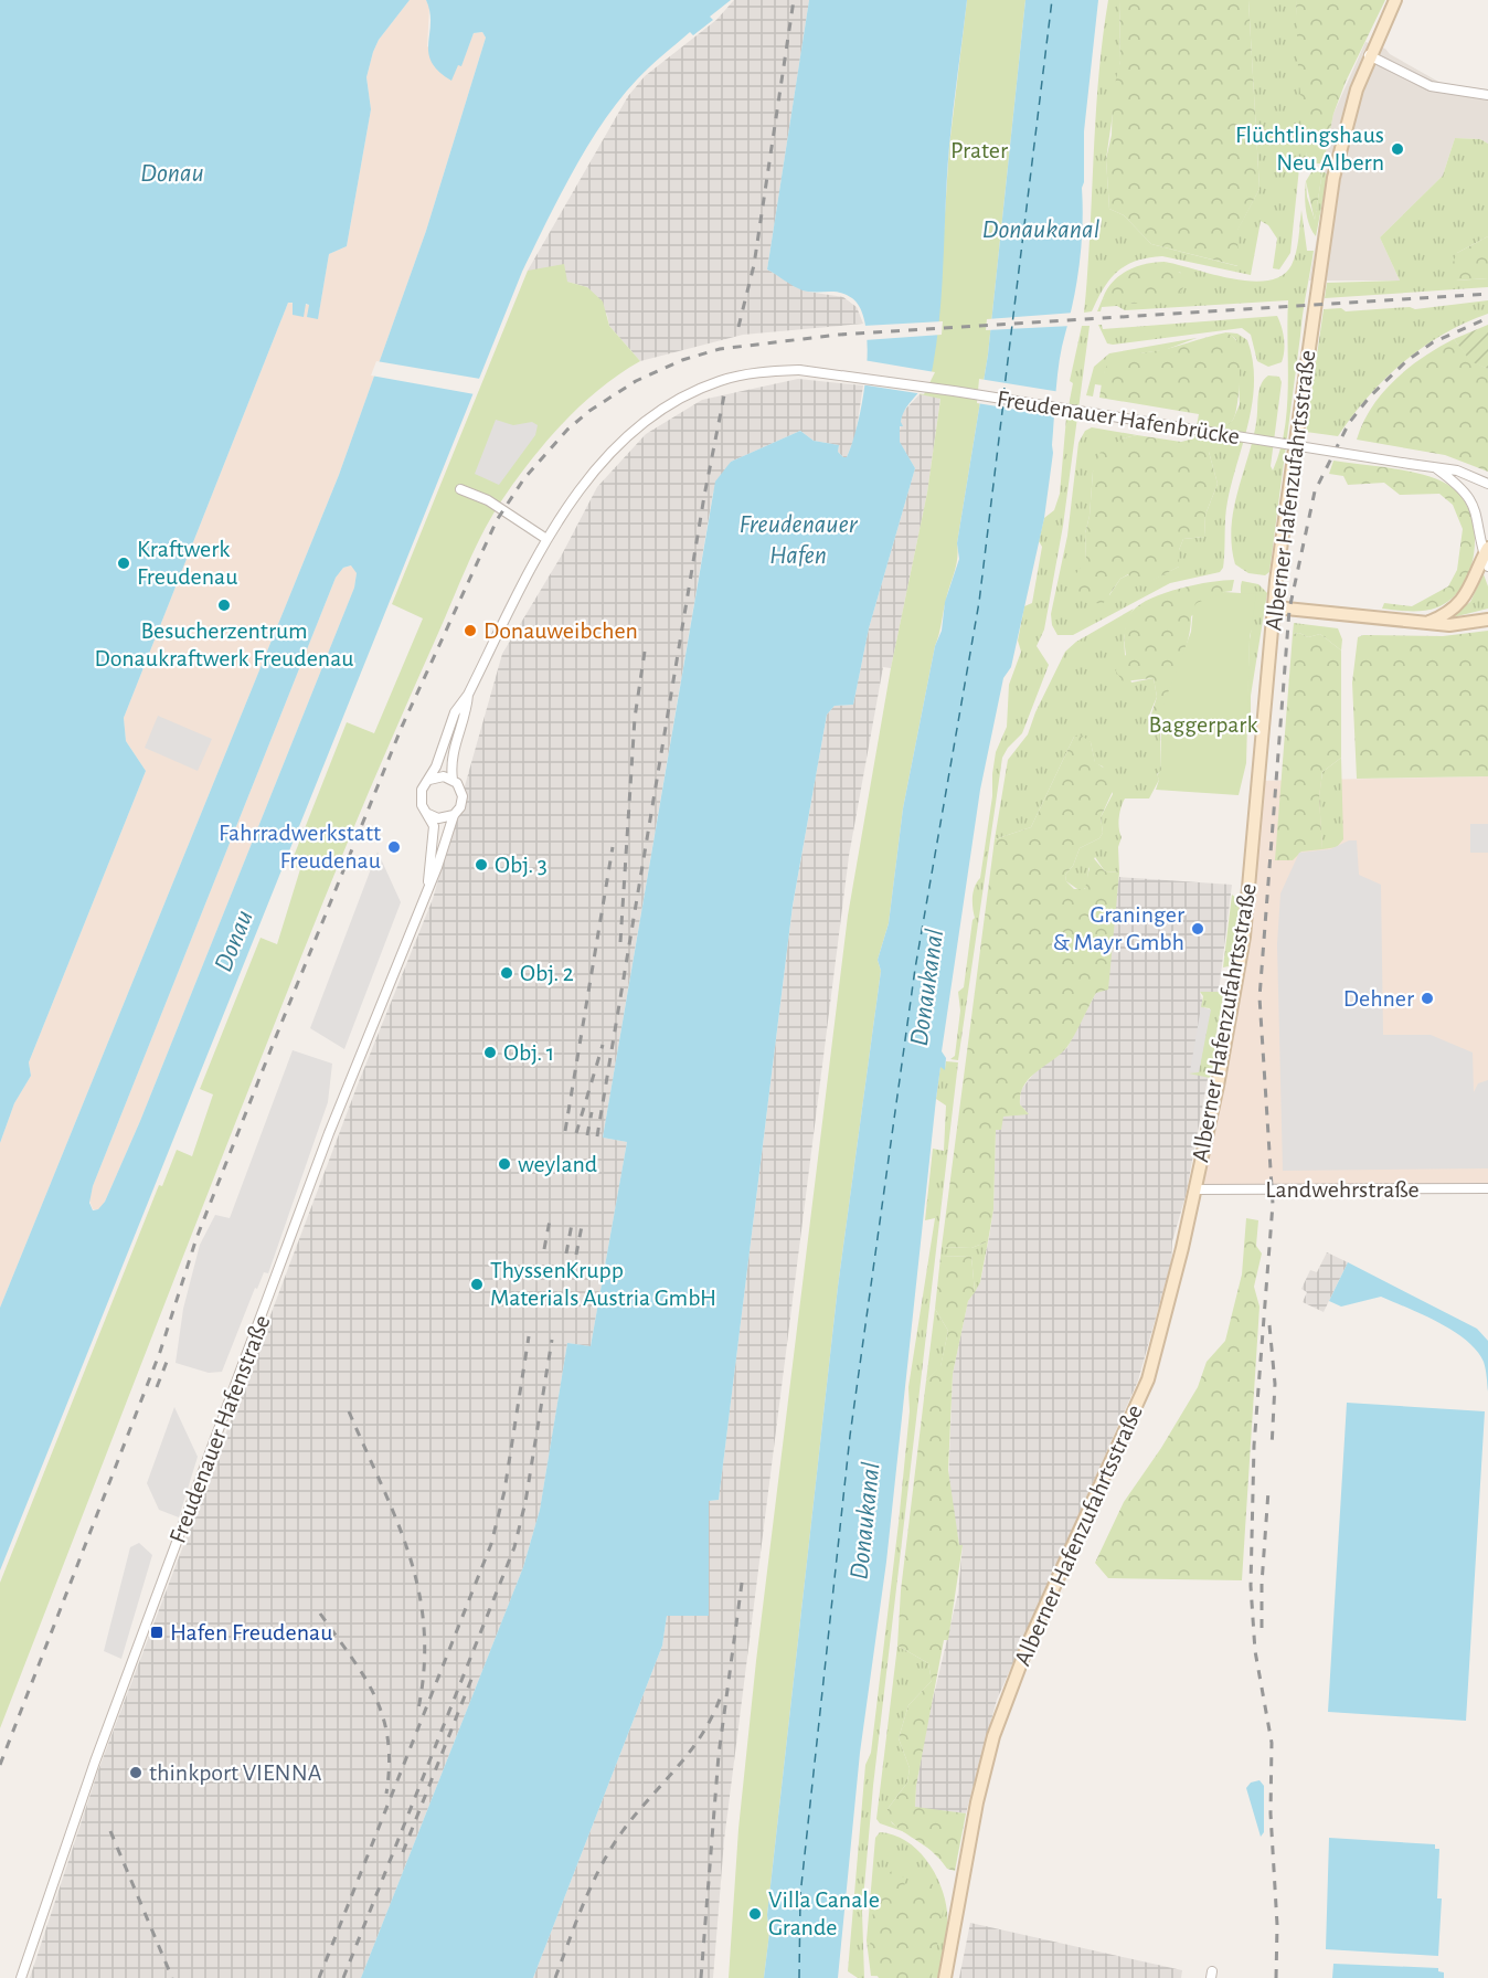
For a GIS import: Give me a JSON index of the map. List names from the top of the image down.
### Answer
{
  "streets": {
    "street": [
      "Freudenauer Hafenbrücke",
      "Alberner Hafenzufahrtsstraße",
      "Landwehrstraße",
      "Freudenauer Hafenstraße"
    ]
  },
  "crossings": [
    ["Freudenauer Hafenbrücke", "Freudenauer Hafenstraße"],
    ["Alberner Hafenzufahrtsstraße", "Landwehrstraße"]
  ],
  "water": ["Donau", "Donaukanal", "Freudenauer Hafen"],
  "parks": ["Prater", "Baggerpark"],
  "places": {
    "other": [
      "Flüchtlingshaus Neu Albern",
      "Kraftwerk Freudenau",
      "Besucherzentrum Donaukraftwerk Freudenau",
      "Donauweibchen",
      "Fahrradwerkstatt Freudenau",
      "Obj. 3",
      "Graninger & Mayr Gmbh",
      "Obj. 2",
      "Dehner",
      "Obj. 1",
      "weyland",
      "ThyssenKrupp Materials Austria GmbH",
      "thinkport VIENNA",
      "Villa Canale Grande"
    ],
    "transit": ["Hafen Freudenau"]
  }
}
